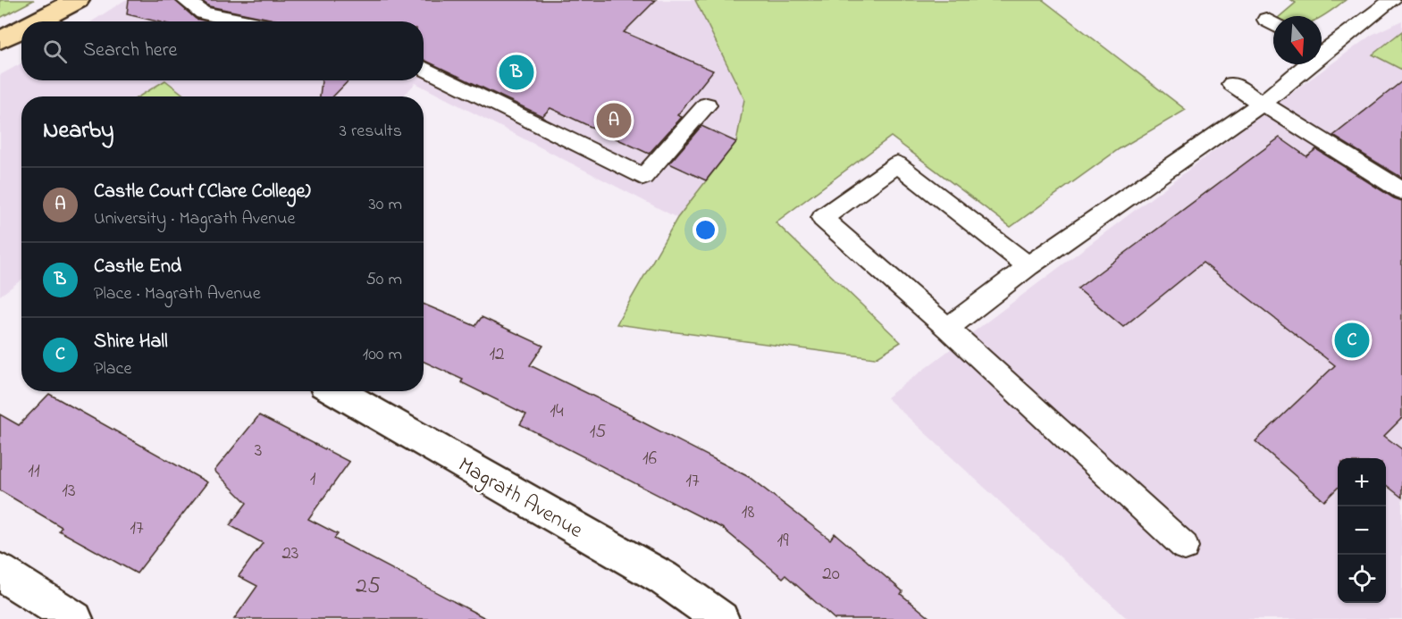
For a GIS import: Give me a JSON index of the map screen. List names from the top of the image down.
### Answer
{
  "streets": {
    "street": ["Magrath Avenue"]
  },
  "house_numbers": [
    "12",
    "14",
    "15",
    "3",
    "16",
    "11",
    "1",
    "17",
    "13",
    "18",
    "17",
    "19",
    "23",
    "20",
    "25"
  ],
  "north": "bottom",
  "page": {
    "search": "Search here",
    "pins": ["B", "A", "C"],
    "heading": ["Nearby", "3 results"],
    "list": [
      {
        "mark": "A",
        "name": "Castle Court (Clare College)",
        "note": "University · Magrath Avenue",
        "value": "30 m"
      },
      {
        "mark": "B",
        "name": "Castle End",
        "note": "Place · Magrath Avenue",
        "value": "50 m"
      },
      {
        "mark": "C",
        "name": "Shire Hall",
        "note": "Place",
        "value": "100 m"
      }
    ],
    "map_buttons": ["+", "−"]
  }
}
